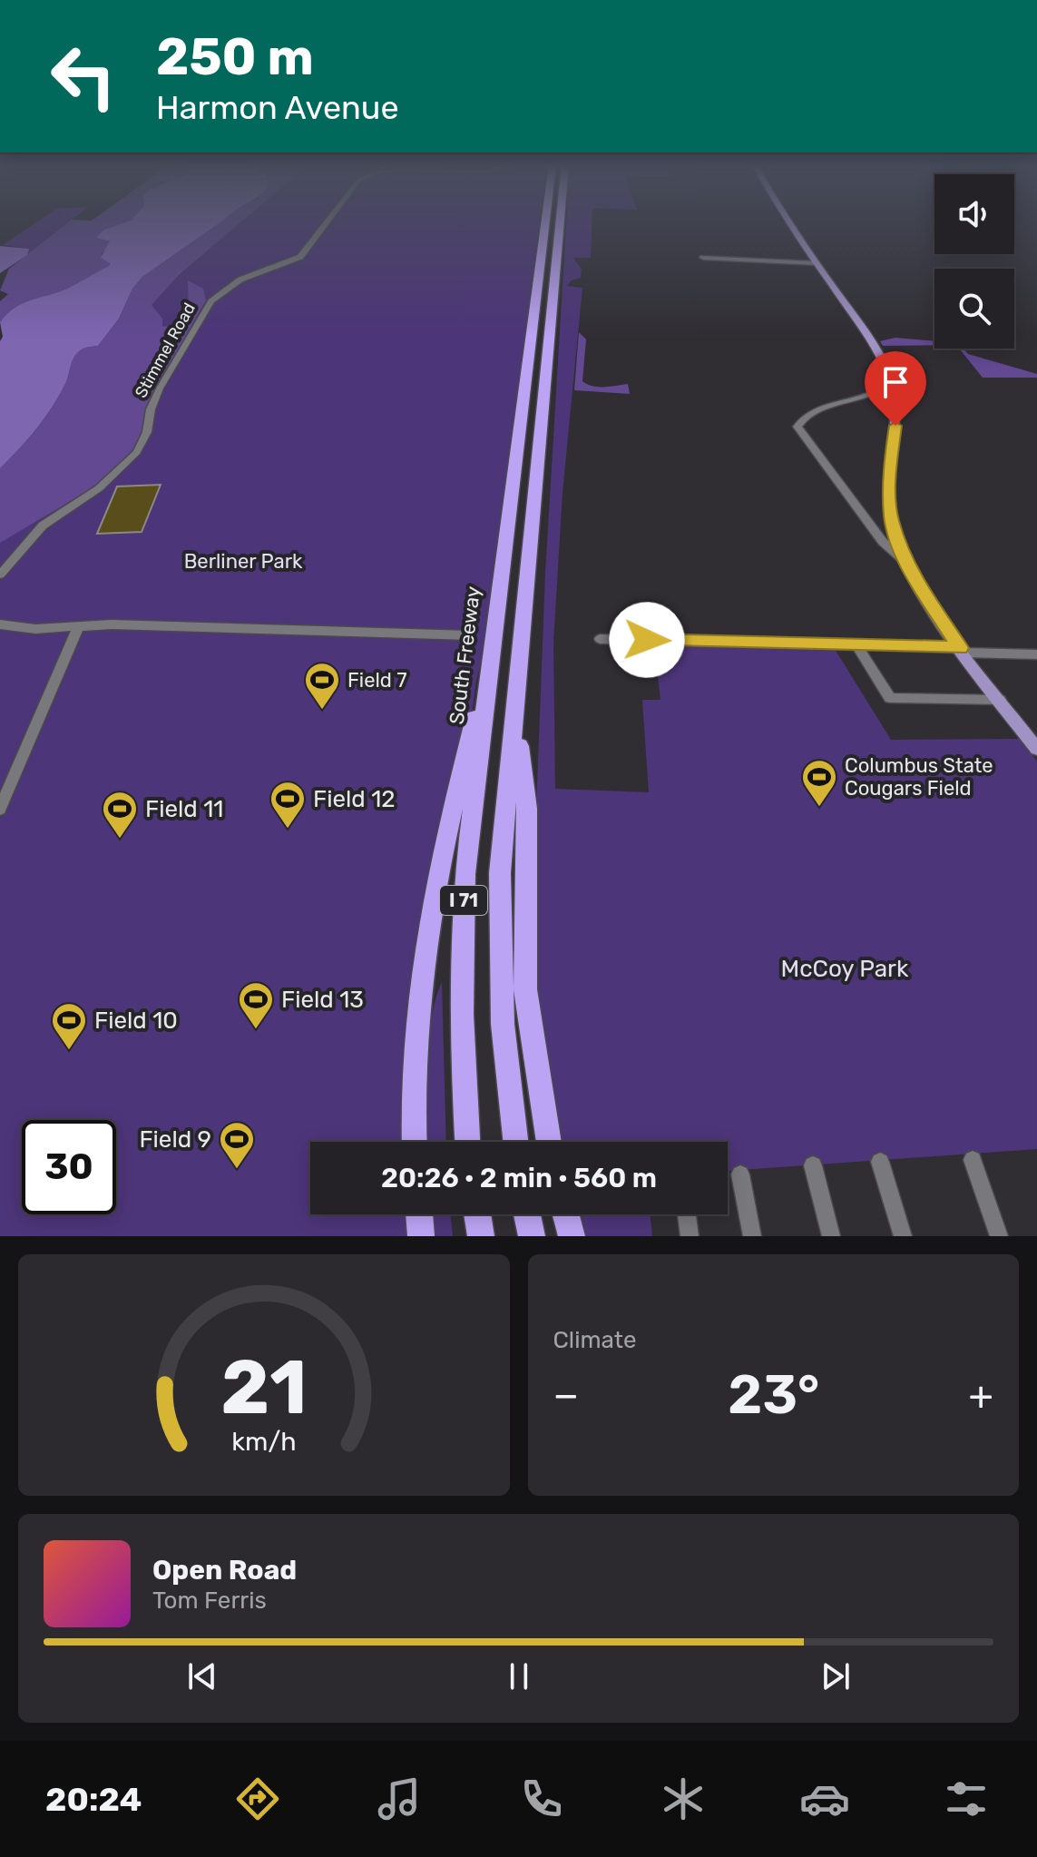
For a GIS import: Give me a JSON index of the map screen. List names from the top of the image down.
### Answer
{
  "streets": {
    "highway": ["South Freeway", "I 71"],
    "street": ["Stimmel Road"]
  },
  "parks": ["Berliner Park", "McCoy Park"],
  "places": {
    "sports": [
      "Field 7",
      "Columbus State Cougars Field",
      "Field 12",
      "Field 11",
      "Field 13",
      "Field 10",
      "Field 9"
    ]
  },
  "page": {
    "turn": ["250 m", "Harmon Avenue"],
    "limit": "30",
    "trip": "20:26 · 2 min · 560 m",
    "tile": "Climate",
    "heat": ["−", "23°", "+"],
    "song": ["Open Road", "Tom Ferris"],
    "tabs": "20:24",
    "gauge": ["21", "km/h"]
  }
}
